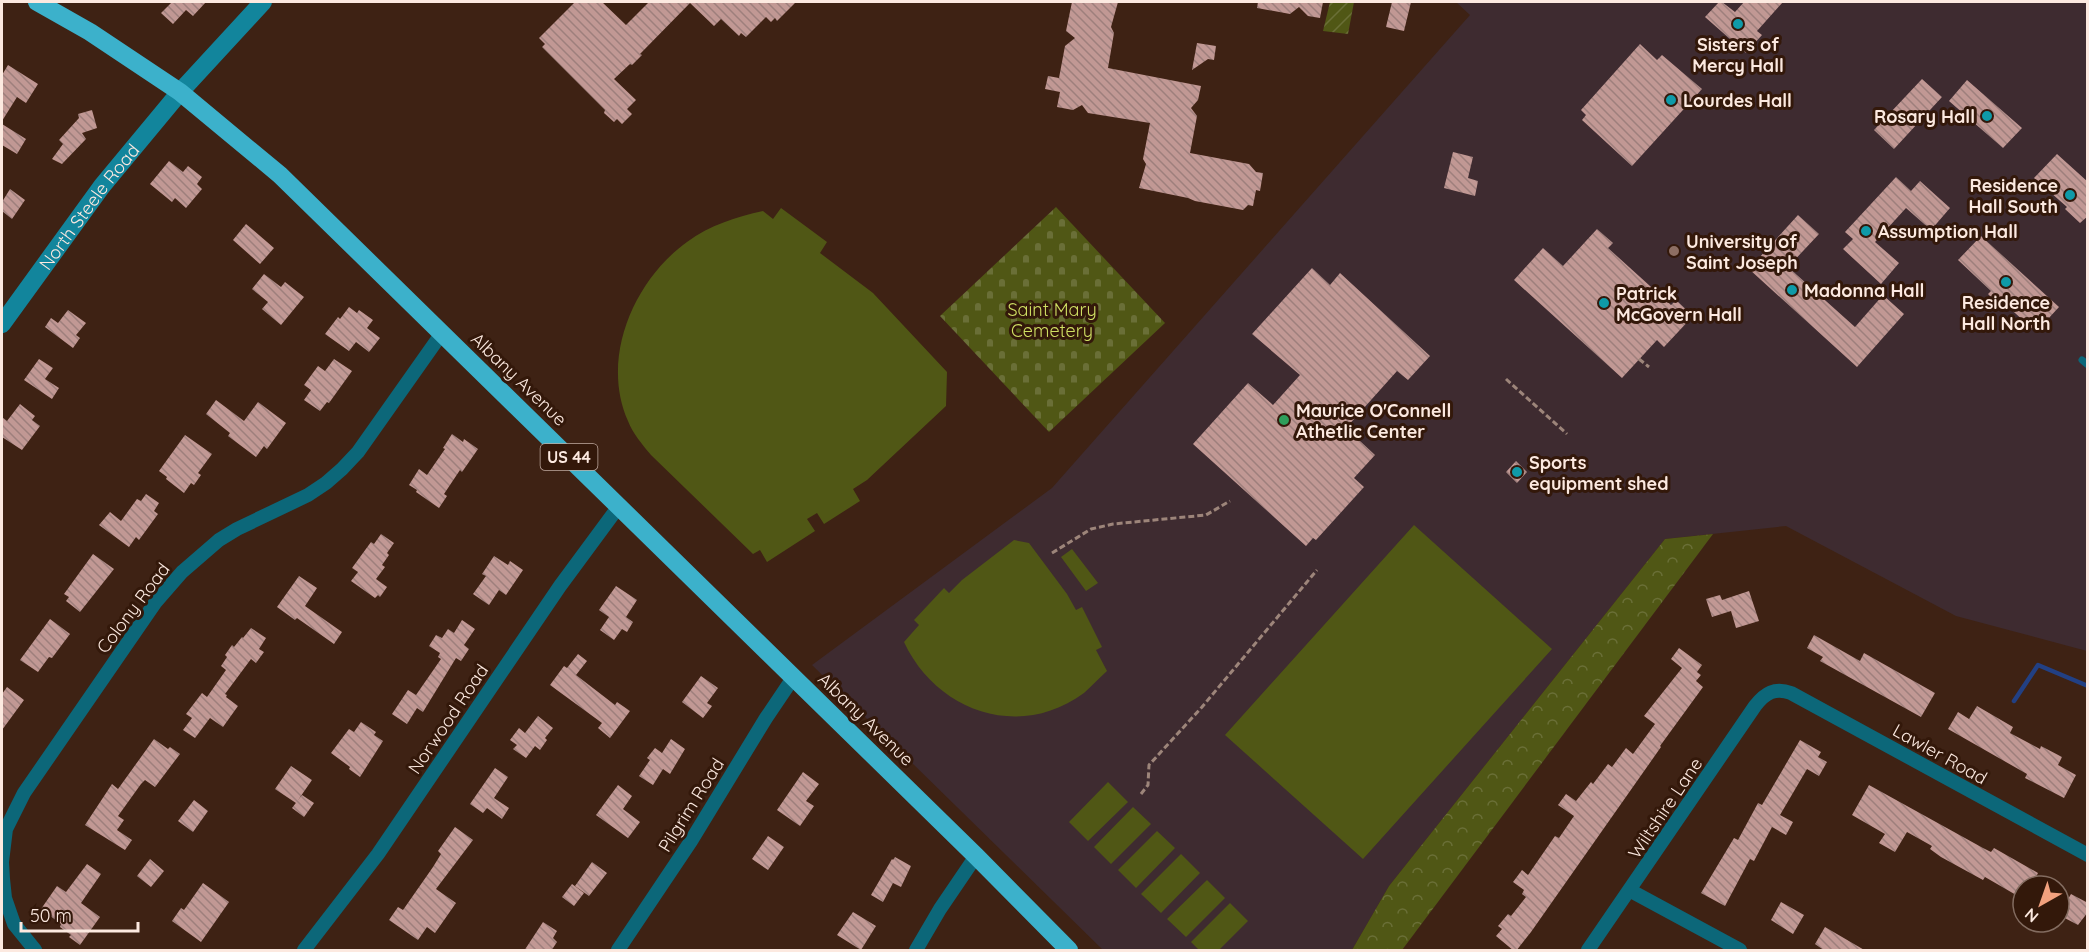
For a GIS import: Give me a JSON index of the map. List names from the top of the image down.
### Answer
{
  "streets": {
    "highway": ["Albany Avenue", "US 44"],
    "street": [
      "North Steele Road",
      "Colony Road",
      "Norwood Road",
      "Lawler Road",
      "Pilgrim Road",
      "Wiltshire Lane"
    ]
  },
  "crossings": [
    ["North Steele Road", "Albany Avenue"],
    ["Albany Avenue", "Colony Road"],
    ["Albany Avenue", "Norwood Road"],
    ["Albany Avenue", "Pilgrim Road"],
    ["Lawler Road", "Wiltshire Lane"]
  ],
  "parks": ["Saint Mary Cemetery"],
  "places": [
    "Sisters of Mercy Hall",
    "Lourdes Hall",
    "Rosary Hall",
    "Residence Hall South",
    "Assumption Hall",
    "University of Saint Joseph",
    "Residence Hall North",
    "Madonna Hall",
    "Patrick McGovern Hall",
    "Maurice O'Connell Athetlic Center",
    "Sports equipment shed"
  ],
  "scale_bar": "50 m",
  "north": "bottom left"
}
